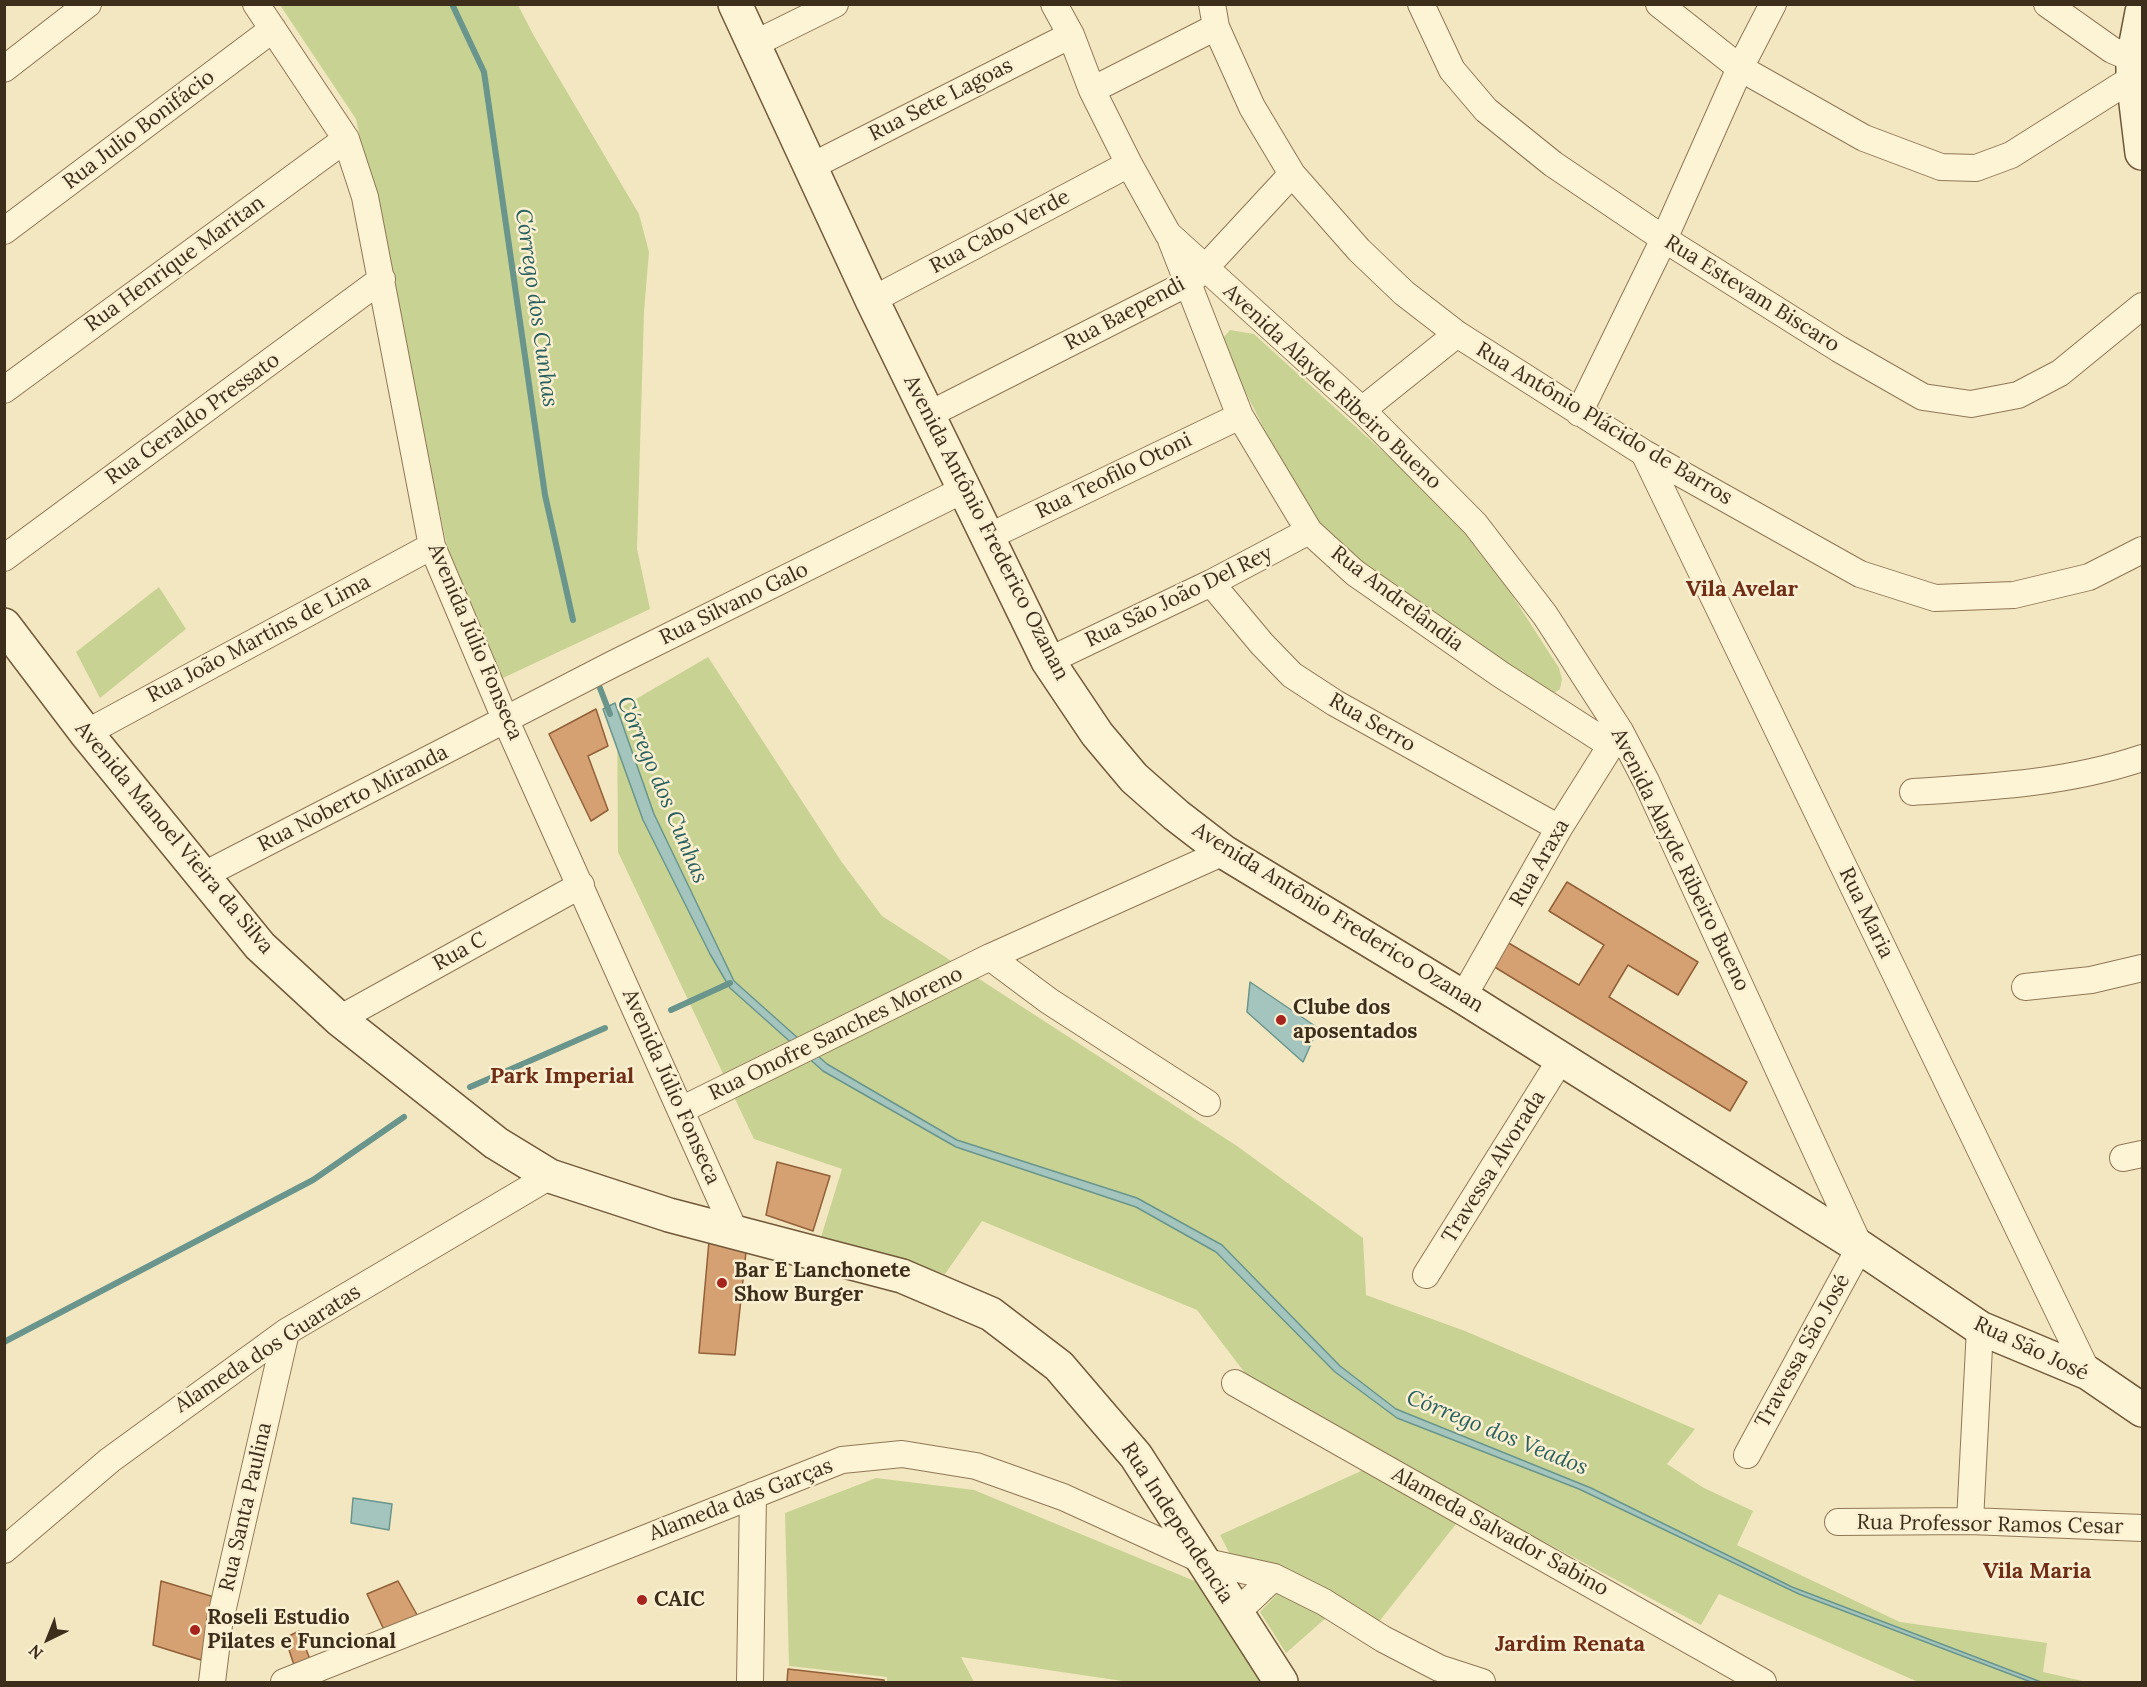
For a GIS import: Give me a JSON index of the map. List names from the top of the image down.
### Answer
{
  "streets": {
    "street": [
      "Rua Sete Lagoas",
      "Rua Julio Bonifácio",
      "Rua Cabo Verde",
      "Rua Henrique Maritan",
      "Rua Estevam Biscaro",
      "Rua Baependi",
      "Avenida Alayde Ribeiro Bueno",
      "Rua Geraldo Pressato",
      "Rua Antônio Plácido de Barros",
      "Rua Teofilo Otoni",
      "Avenida Antônio Frederico Ozanan",
      "Rua São João Del Rey",
      "Rua Andrelândia",
      "Rua Silvano Galo",
      "Rua João Martins de Lima",
      "Avenida Júlio Fonseca",
      "Rua Serro",
      "Rua Noberto Miranda",
      "Avenida Manoel Vieira da Silva",
      "Rua Araxa",
      "Rua Maria",
      "Rua C",
      "Rua Onofre Sanches Moreno",
      "Travessa Alvorada",
      "Alameda dos Guaratas",
      "Rua São José",
      "Travessa São José",
      "Alameda das Garças",
      "Rua Santa Paulina",
      "Rua Independencia",
      "Rua Professor Ramos Cesar",
      "Alameda Salvador Sabino"
    ]
  },
  "crossings": [
    ["Rua Sete Lagoas", "Avenida Alayde Ribeiro Bueno"],
    ["Rua Sete Lagoas", "Avenida Antônio Frederico Ozanan"],
    ["Rua Julio Bonifácio", "Avenida Júlio Fonseca"],
    ["Rua Cabo Verde", "Avenida Alayde Ribeiro Bueno"],
    ["Rua Cabo Verde", "Avenida Antônio Frederico Ozanan"],
    ["Rua Henrique Maritan", "Avenida Júlio Fonseca"],
    ["Rua Baependi", "Avenida Alayde Ribeiro Bueno"],
    ["Rua Baependi", "Rua Antônio Plácido de Barros"],
    ["Rua Baependi", "Avenida Antônio Frederico Ozanan"],
    ["Rua Baependi", "Rua Andrelândia"],
    ["Avenida Alayde Ribeiro Bueno", "Avenida Antônio Frederico Ozanan"],
    ["Avenida Alayde Ribeiro Bueno", "Rua Andrelândia"],
    ["Avenida Alayde Ribeiro Bueno", "Rua Araxa"],
    ["Avenida Alayde Ribeiro Bueno", "Rua São José"],
    ["Avenida Alayde Ribeiro Bueno", "Travessa São José"],
    ["Rua Geraldo Pressato", "Avenida Júlio Fonseca"],
    ["Rua Antônio Plácido de Barros", "Rua Maria"],
    ["Rua Teofilo Otoni", "Avenida Antônio Frederico Ozanan"],
    ["Rua Teofilo Otoni", "Rua Andrelândia"],
    ["Avenida Antônio Frederico Ozanan", "Rua São João Del Rey"],
    ["Avenida Antônio Frederico Ozanan", "Rua Silvano Galo"],
    ["Avenida Antônio Frederico Ozanan", "Rua Araxa"],
    ["Avenida Antônio Frederico Ozanan", "Rua Onofre Sanches Moreno"],
    ["Avenida Antônio Frederico Ozanan", "Travessa Alvorada"],
    ["Avenida Antônio Frederico Ozanan", "Rua São José"],
    ["Avenida Antônio Frederico Ozanan", "Travessa São José"],
    ["Rua São João Del Rey", "Rua Andrelândia"],
    ["Rua São João Del Rey", "Rua Serro"],
    ["Rua Andrelândia", "Rua Araxa"],
    ["Rua Silvano Galo", "Avenida Júlio Fonseca"],
    ["Rua Silvano Galo", "Rua Noberto Miranda"],
    ["Rua João Martins de Lima", "Avenida Júlio Fonseca"],
    ["Rua João Martins de Lima", "Avenida Manoel Vieira da Silva"],
    ["Avenida Júlio Fonseca", "Rua Noberto Miranda"],
    ["Avenida Júlio Fonseca", "Avenida Manoel Vieira da Silva"],
    ["Avenida Júlio Fonseca", "Rua C"],
    ["Avenida Júlio Fonseca", "Rua Onofre Sanches Moreno"],
    ["Avenida Júlio Fonseca", "Rua Independencia"],
    ["Rua Serro", "Rua Araxa"],
    ["Rua Noberto Miranda", "Avenida Manoel Vieira da Silva"],
    ["Avenida Manoel Vieira da Silva", "Rua C"],
    ["Avenida Manoel Vieira da Silva", "Alameda dos Guaratas"],
    ["Avenida Manoel Vieira da Silva", "Rua Independencia"],
    ["Rua Maria", "Rua São José"],
    ["Alameda dos Guaratas", "Rua Santa Paulina"],
    ["Rua São José", "Travessa São José"],
    ["Alameda das Garças", "Rua Independencia"]
  ],
  "districts": [
    "Vila Avelar",
    "Park Imperial",
    "Vila Maria",
    "Jardim Renata"
  ],
  "water": ["Córrego dos Cunhas", "Córrego dos Veados"],
  "places": [
    "Clube dos aposentados",
    "Bar E Lanchonete Show Burger",
    "CAIC",
    "Roseli Estudio Pilates e Funcional"
  ],
  "north": "bottom left"
}
